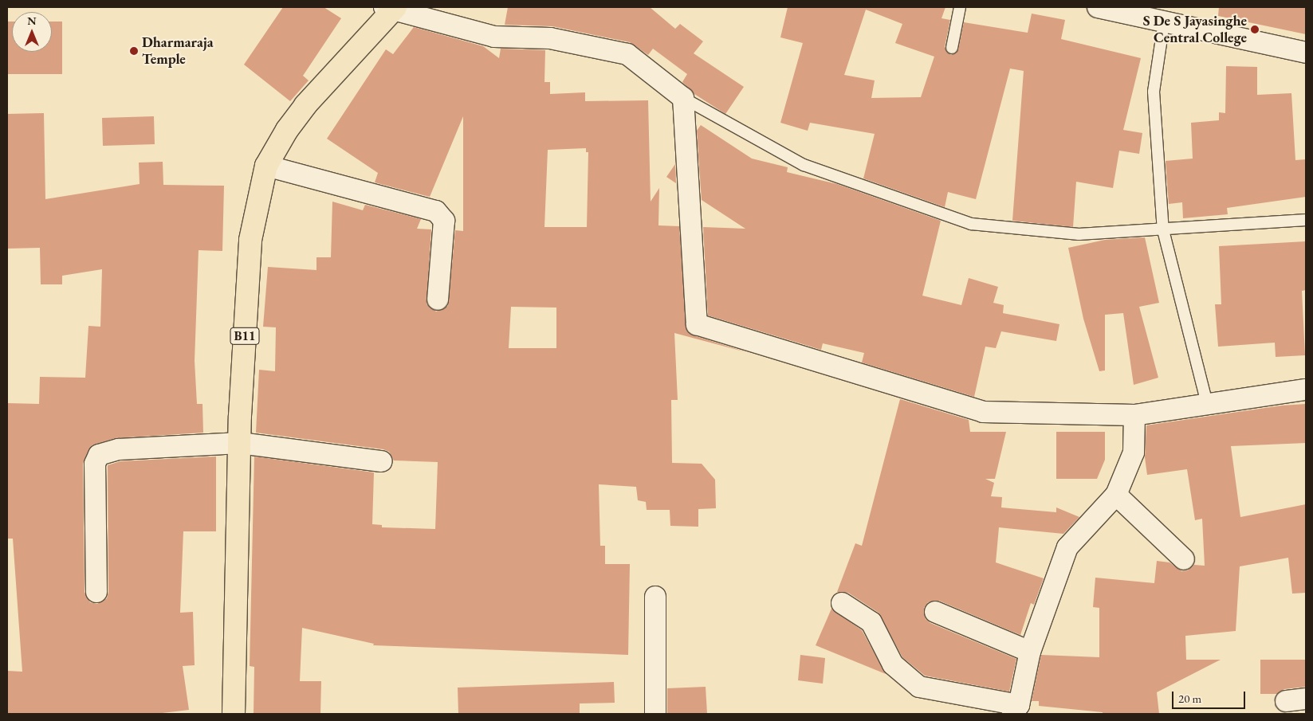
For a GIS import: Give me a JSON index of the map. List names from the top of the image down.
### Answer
{
  "streets": {
    "main road": ["B11"]
  },
  "places": ["S De S Jayasinghe Central College", "Dharmaraja Temple"],
  "scale_bar": "20 m",
  "north": "top"
}
